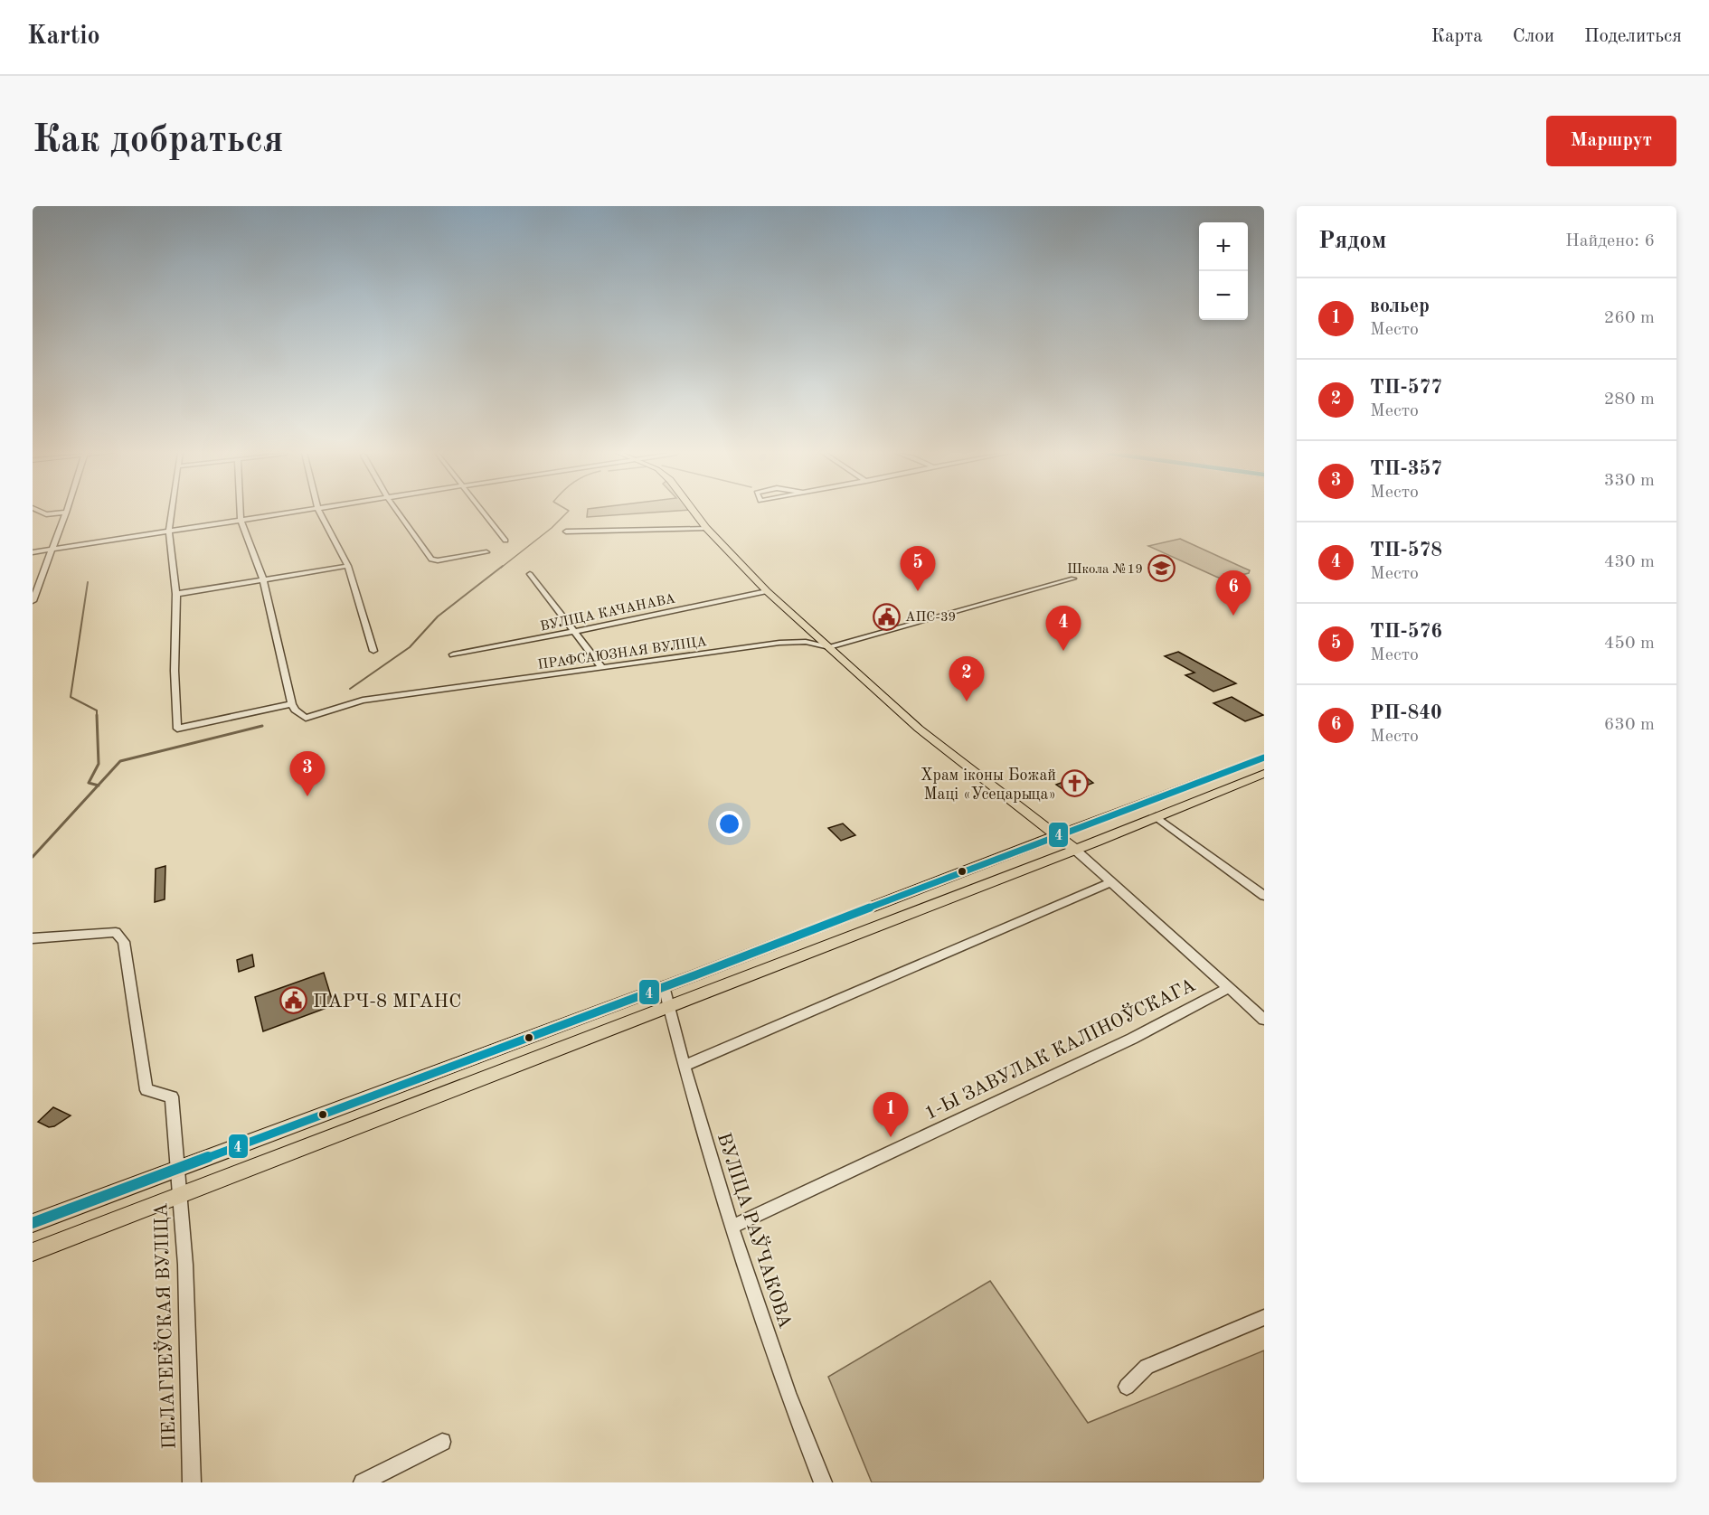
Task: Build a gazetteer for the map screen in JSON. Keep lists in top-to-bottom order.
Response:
{
  "streets": {
    "street": [
      "ВУЛІЦА КАЧАНАВА",
      "ПРАФСАЮЗНАЯ ВУЛІЦА",
      "1-Ы ЗАВУЛАК КАЛІНОЎСКАГА",
      "ВУЛІЦА РАЎЧАКОВА",
      "ПЕЛАГЕЕЎСКАЯ ВУЛІЦА"
    ]
  },
  "crossings": [
    ["1-Ы ЗАВУЛАК КАЛІНОЎСКАГА", "ВУЛІЦА РАЎЧАКОВА"]
  ],
  "places": {
    "school or university": ["Школа №19"],
    "public building": ["АПС-39", "ПАРЧ-8 МГАНС"],
    "church": ["Храм іконы Божай Маці «Усецарыца»"]
  },
  "lines": ["transit line 4"],
  "page": {
    "header": "Kartio",
    "nav": ["Карта", "Слои", "Поделиться"],
    "buttons": "Маршрут",
    "title": "Как добраться",
    "heading": ["Рядом", "Найдено: 6"],
    "map_buttons": ["+", "−"],
    "list": [
      {
        "mark": "1",
        "name": "вольер",
        "note": "Место",
        "value": "260 m"
      },
      {
        "mark": "2",
        "name": "ТП-577",
        "note": "Место",
        "value": "280 m"
      },
      {
        "mark": "3",
        "name": "ТП-357",
        "note": "Место",
        "value": "330 m"
      },
      {
        "mark": "4",
        "name": "ТП-578",
        "note": "Место",
        "value": "430 m"
      },
      {
        "mark": "5",
        "name": "ТП-576",
        "note": "Место",
        "value": "450 m"
      },
      {
        "mark": "6",
        "name": "РП-840",
        "note": "Место",
        "value": "630 m"
      }
    ],
    "pins": [
      "5",
      "6",
      "4",
      "2",
      "3",
      "1"
    ]
  }
}
